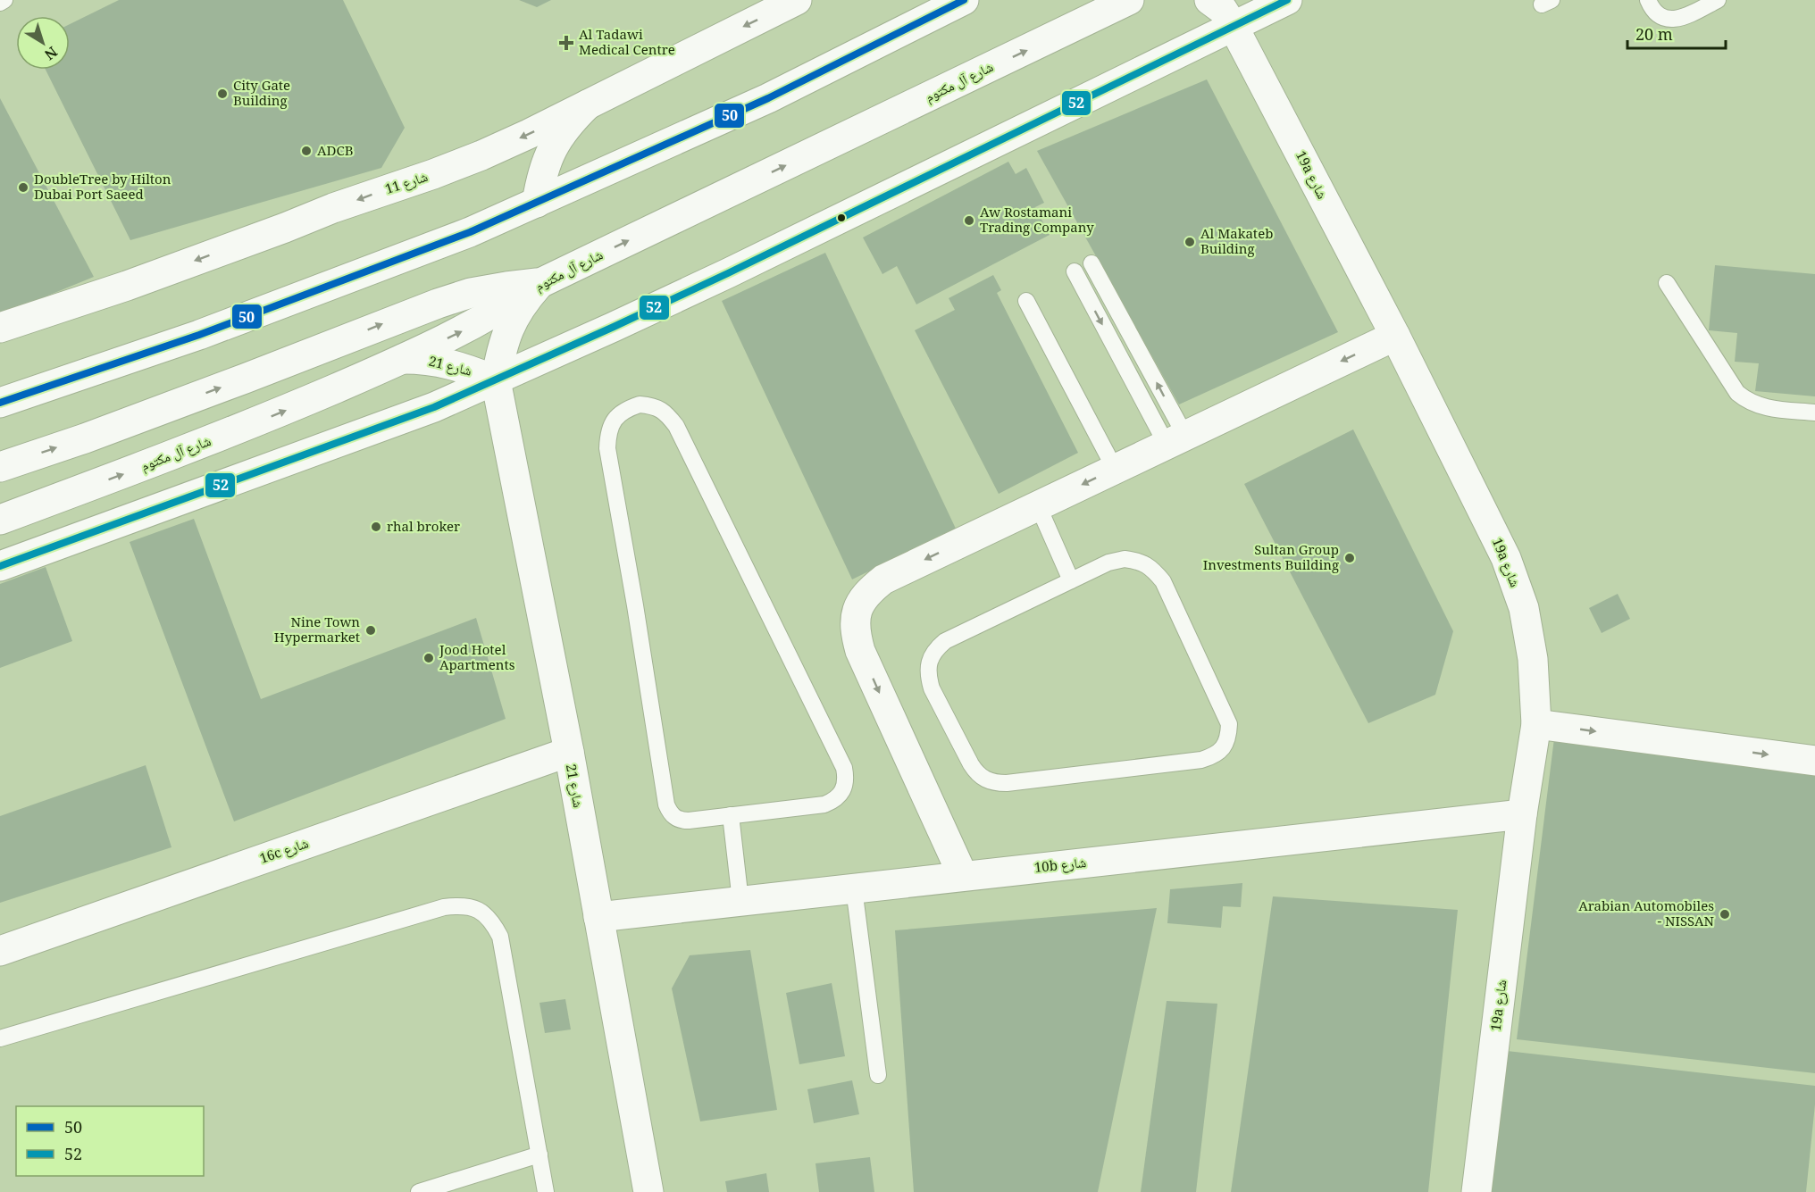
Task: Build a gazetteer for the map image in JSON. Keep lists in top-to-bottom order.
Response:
{
  "streets": {
    "street": [
      "شارع آل مكتوم",
      "19a شارع",
      "شارع 11",
      "شارع 21",
      "16c شارع",
      "10b شارع"
    ]
  },
  "crossings": [
    ["شارع آل مكتوم", "شارع 21"],
    ["19a شارع", "10b شارع"],
    ["شارع 21", "16c شارع"],
    ["شارع 21", "10b شارع"]
  ],
  "places": {
    "health": ["Al Tadawi Medical Centre"],
    "other": [
      "City Gate Building",
      "ADCB",
      "DoubleTree by Hilton Dubai Port Saeed",
      "Aw Rostamani Trading Company",
      "Al Makateb Building",
      "rhal broker",
      "Sultan Group Investments Building",
      "Nine Town Hypermarket",
      "Jood Hotel Apartments",
      "Arabian Automobiles - NISSAN"
    ]
  },
  "lines": ["transit line 50", "transit line 52"],
  "legend": ["50", "52"],
  "scale_bar": "20 m",
  "north": "bottom right"
}
